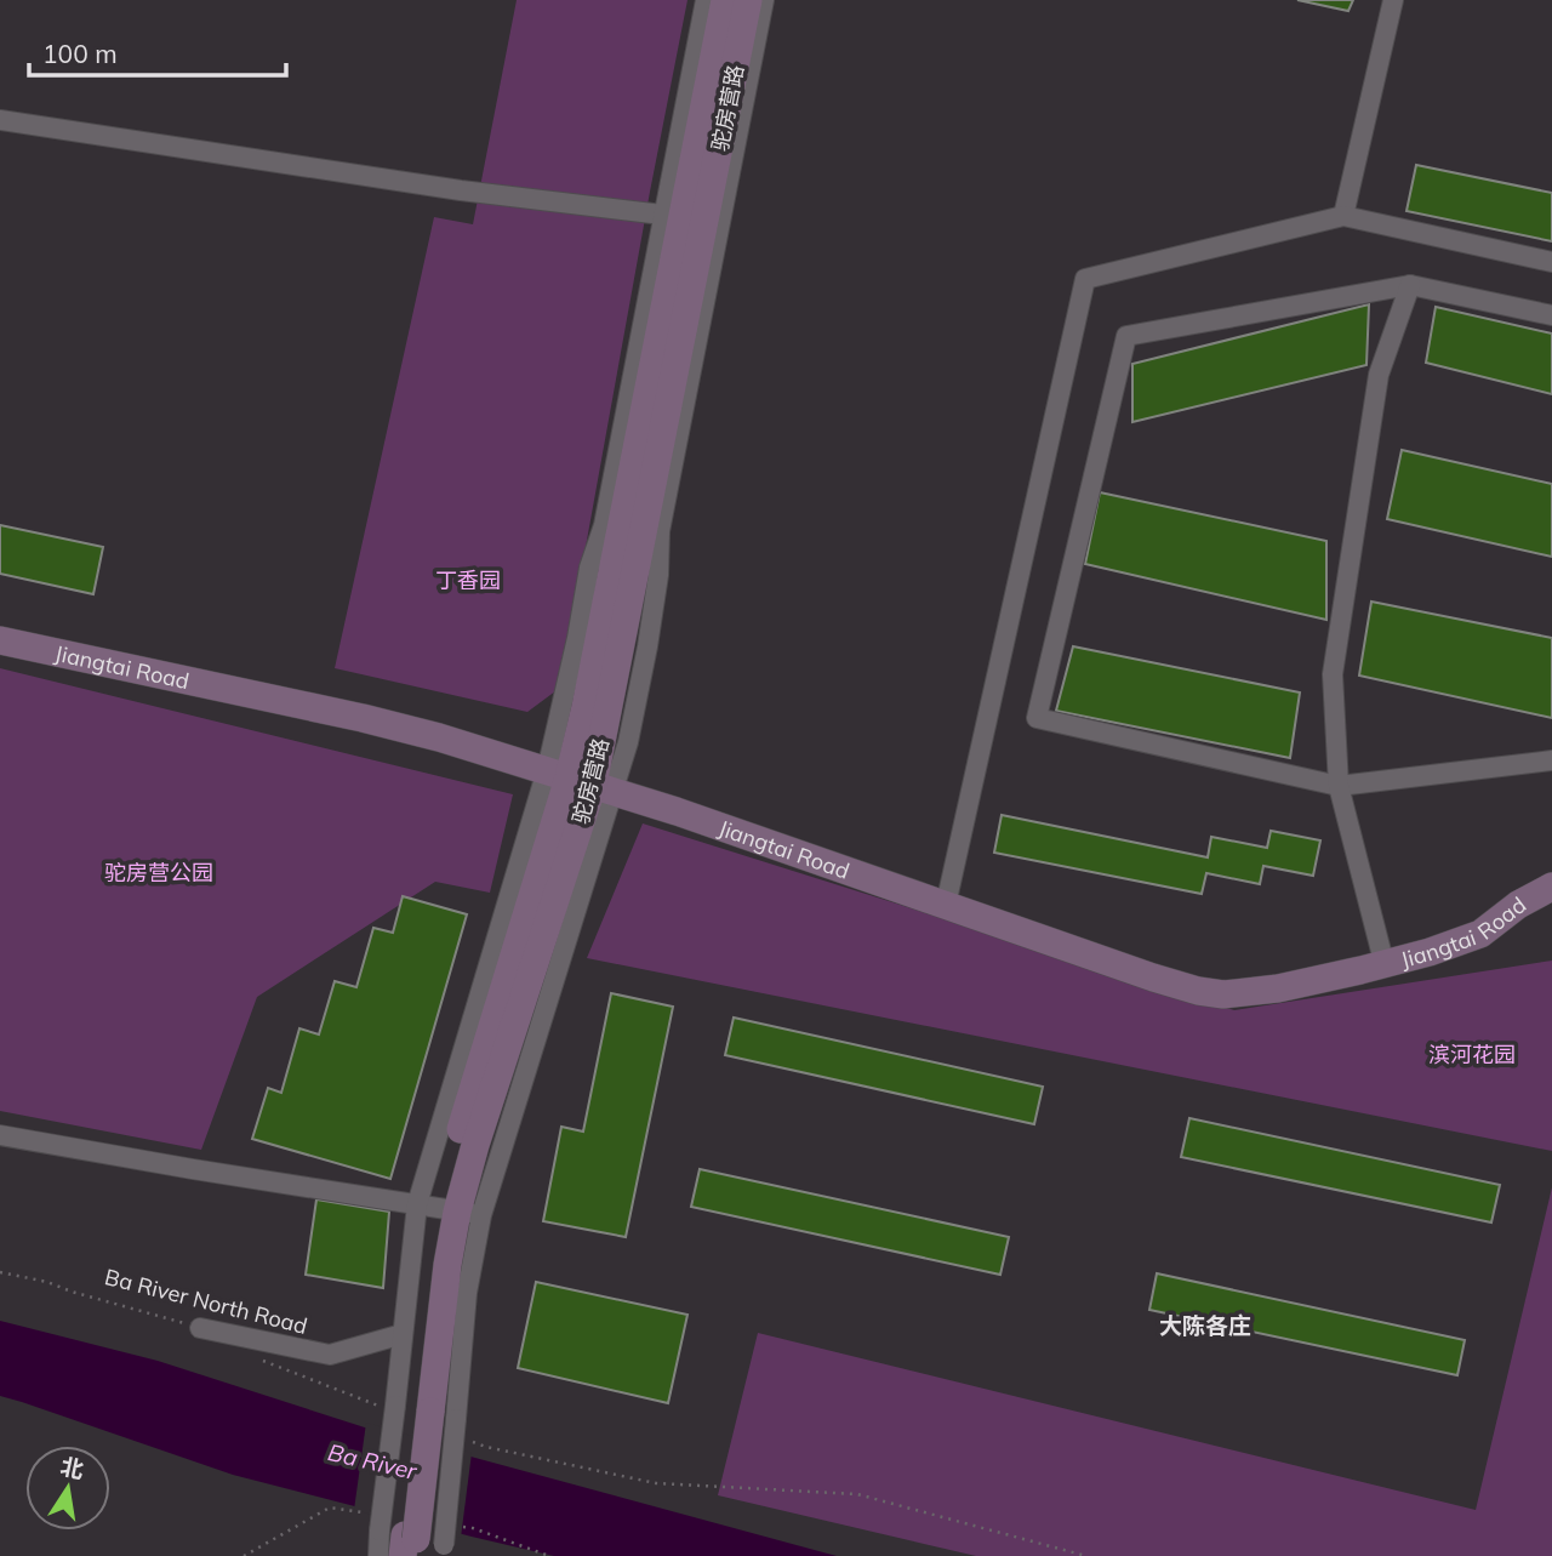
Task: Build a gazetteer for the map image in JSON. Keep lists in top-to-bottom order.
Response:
{
  "streets": {
    "street": ["驼房营路", "Jiangtai Road", "Ba River North Road"]
  },
  "crossings": [
    ["驼房营路", "Jiangtai Road"]
  ],
  "districts": ["大陈各庄"],
  "water": ["Ba River"],
  "parks": ["丁香园", "驼房营公园", "滨河花园"],
  "scale_bar": "100 m",
  "north": "top"
}
